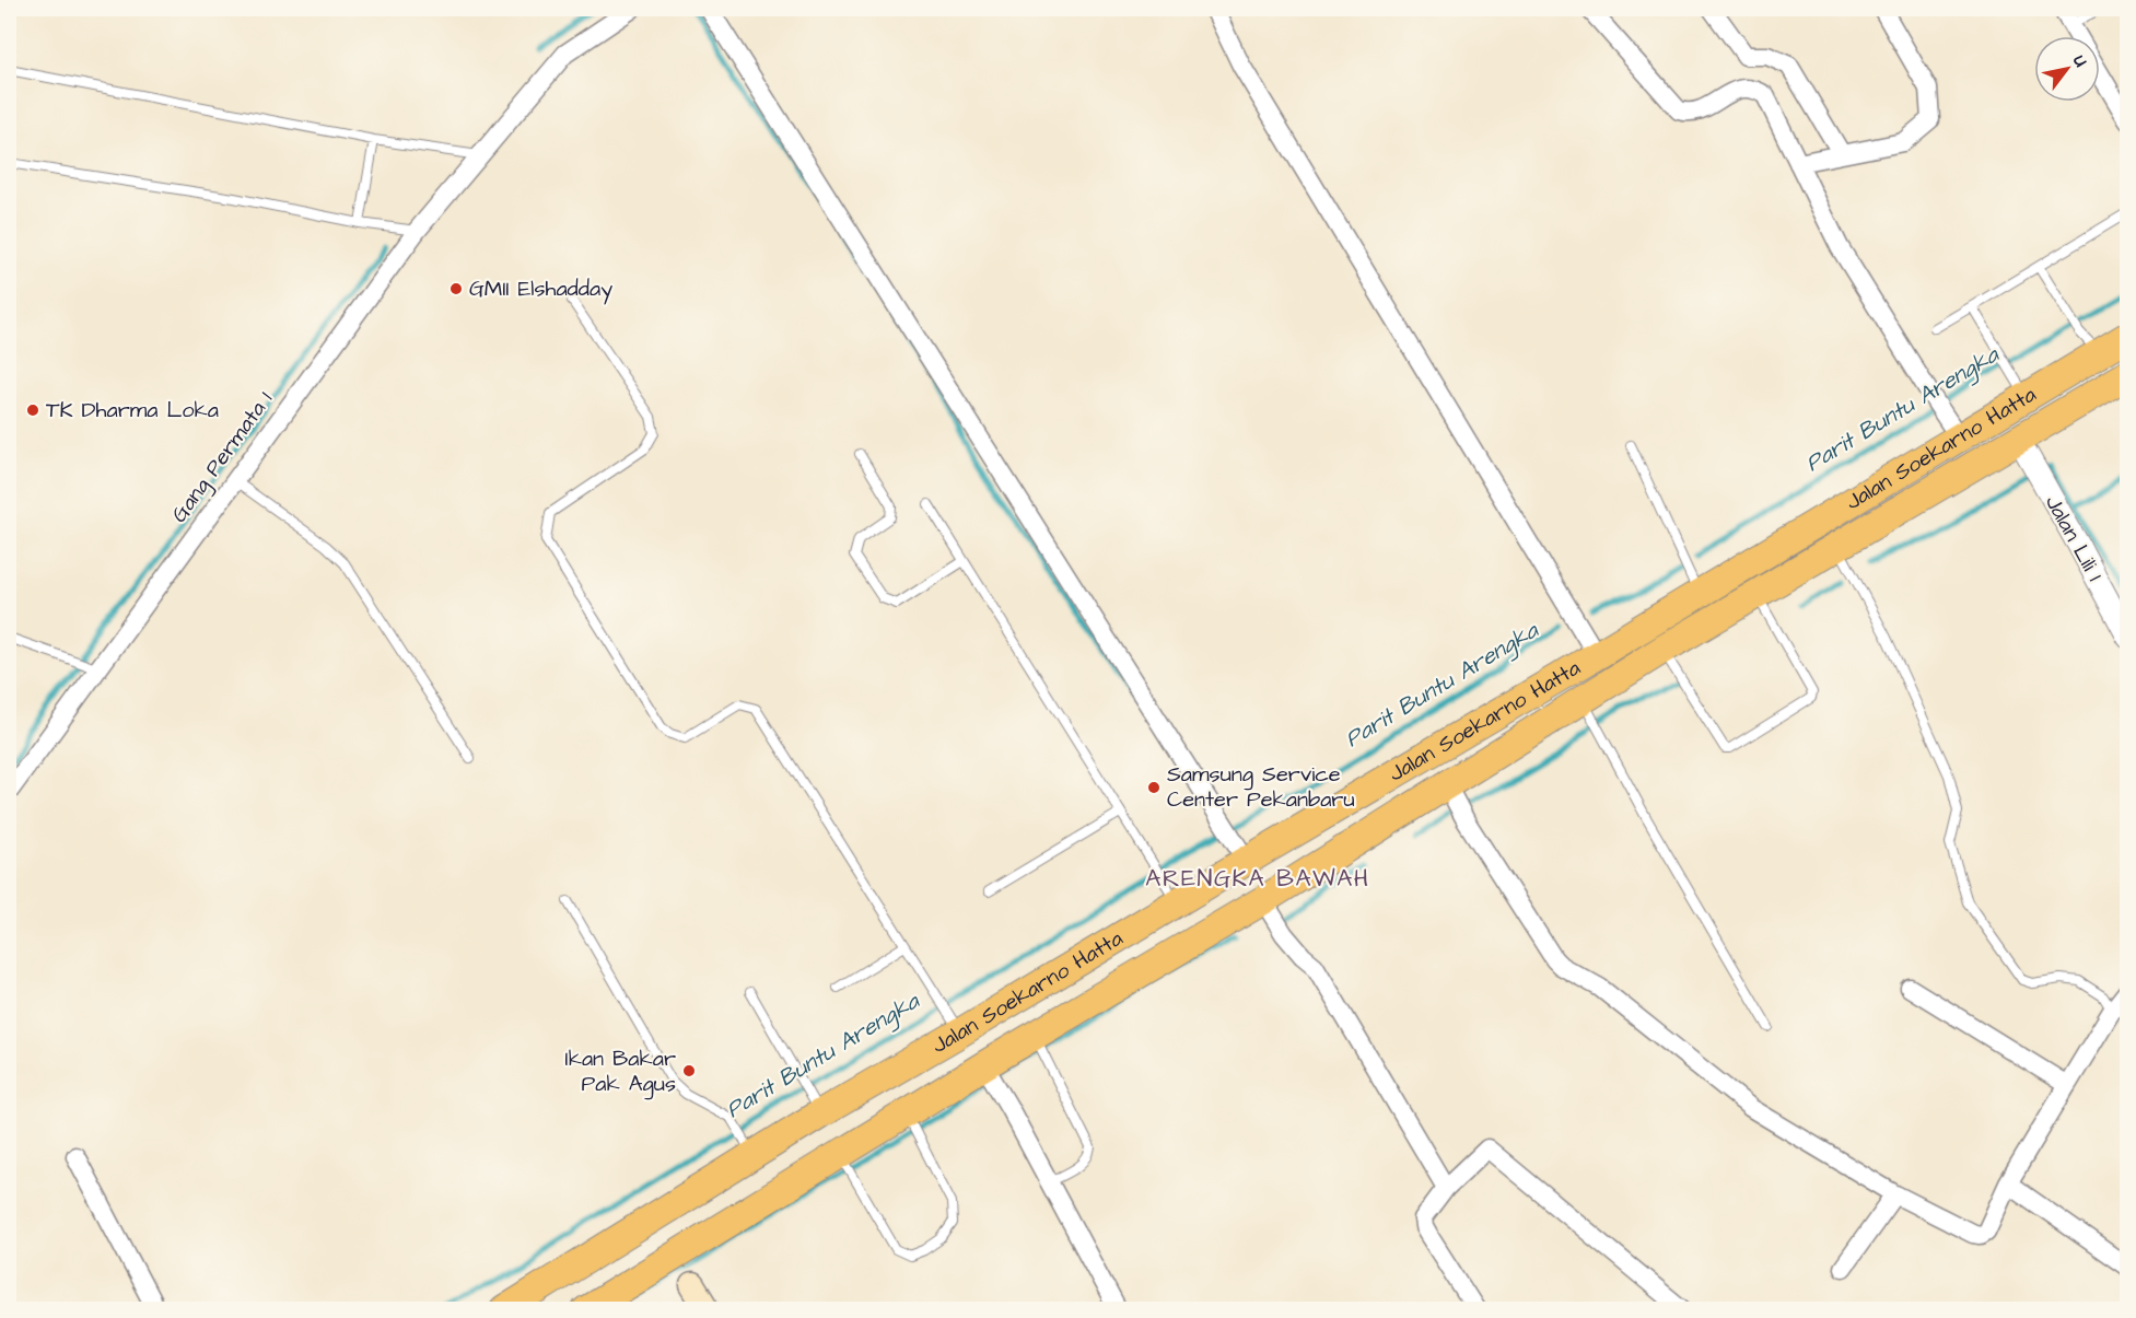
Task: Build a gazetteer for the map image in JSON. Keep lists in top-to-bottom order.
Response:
{
  "streets": {
    "main road": ["Jalan Soekarno Hatta"],
    "street": ["Gang Permata 1", "Jalan Lili 1"]
  },
  "crossings": [
    ["Jalan Soekarno Hatta", "Jalan Lili 1"]
  ],
  "districts": ["ARENGKA BAWAH"],
  "water": ["Parit Buntu Arengka"],
  "places": [
    "GMII Elshadday",
    "TK Dharma Loka",
    "Samsung Service Center Pekanbaru",
    "Ikan Bakar Pak Agus"
  ],
  "north": "top right"
}
